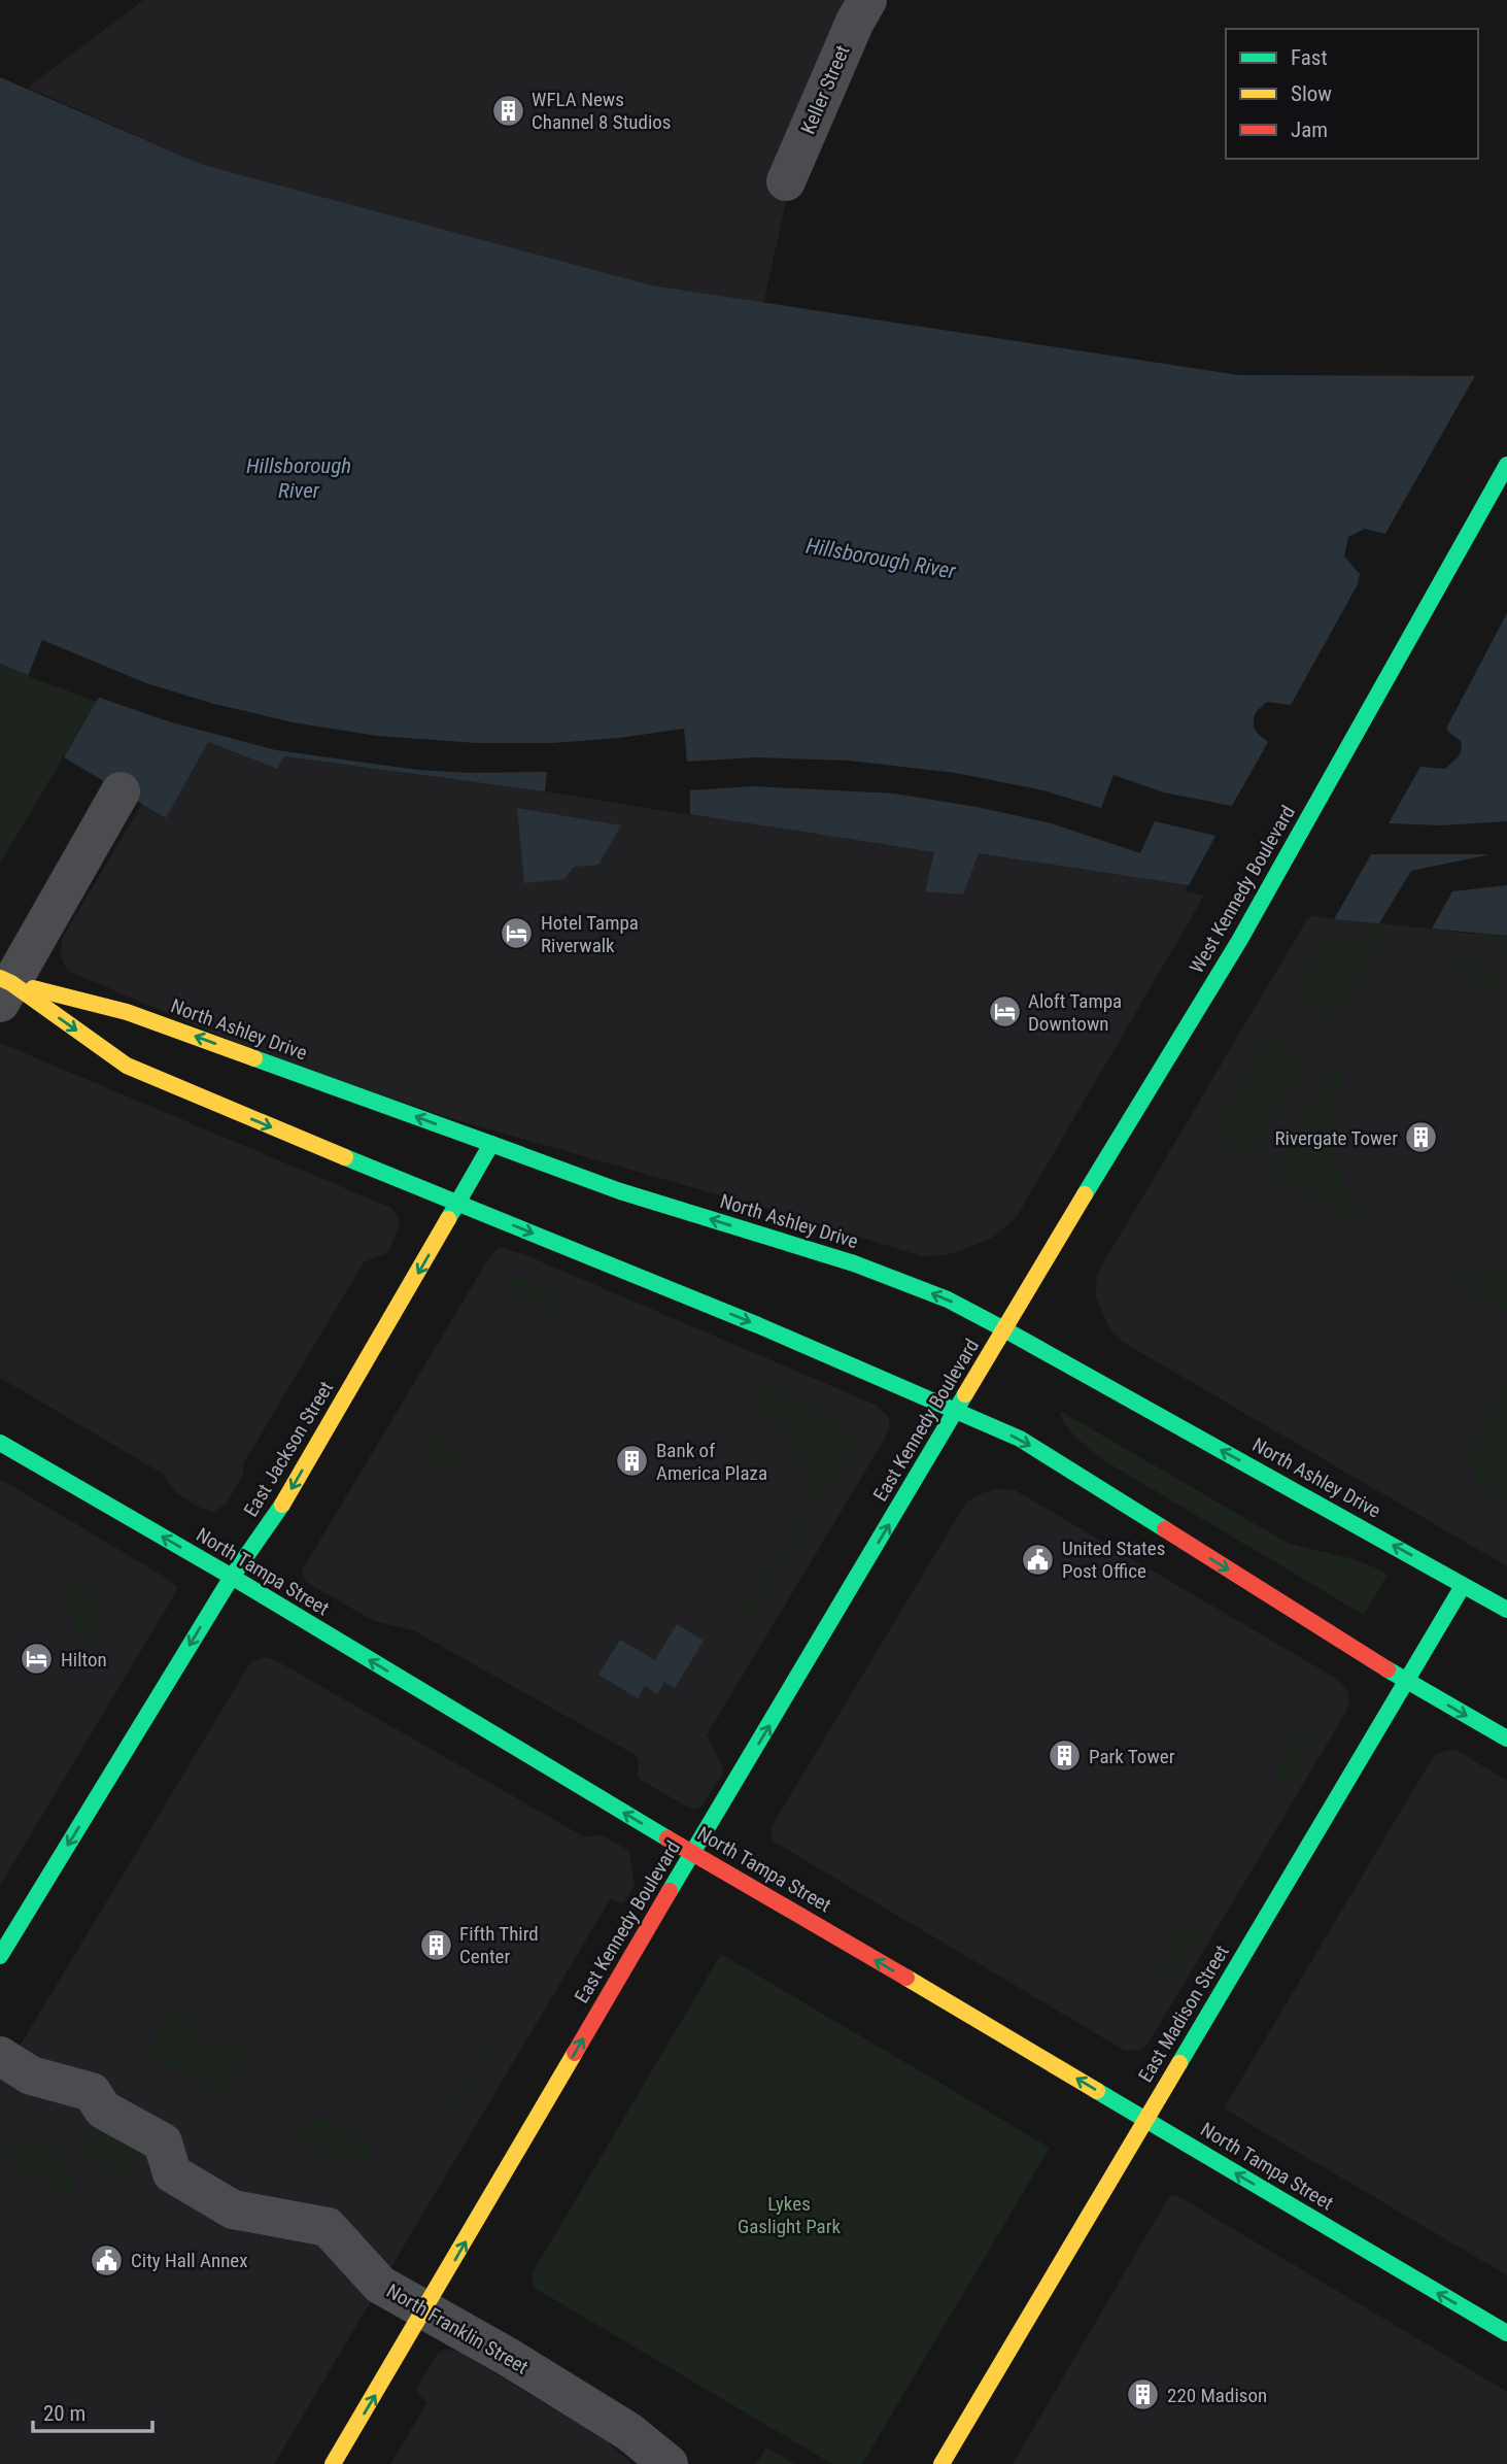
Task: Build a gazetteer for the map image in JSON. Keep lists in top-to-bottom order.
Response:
{
  "streets": {
    "main road": [
      "West Kennedy Boulevard",
      "North Ashley Drive",
      "East Kennedy Boulevard",
      "East Jackson Street",
      "North Tampa Street",
      "East Madison Street"
    ],
    "street": ["Keller Street", "North Franklin Street"]
  },
  "crossings": [
    ["West Kennedy Boulevard", "North Ashley Drive"],
    ["West Kennedy Boulevard", "East Kennedy Boulevard"],
    ["North Ashley Drive", "East Kennedy Boulevard"],
    ["North Ashley Drive", "East Jackson Street"],
    ["North Ashley Drive", "East Madison Street"],
    ["East Kennedy Boulevard", "North Tampa Street"],
    ["East Kennedy Boulevard", "North Franklin Street"],
    ["East Jackson Street", "North Tampa Street"],
    ["North Tampa Street", "East Madison Street"]
  ],
  "one_way": ["East Kennedy Boulevard", "East Jackson Street", "North Tampa Street"],
  "water": ["Hillsborough River"],
  "parks": ["Lykes Gaslight Park"],
  "places": {
    "building": [
      "WFLA News Channel 8 Studios",
      "Rivergate Tower",
      "Bank of America Plaza",
      "Park Tower",
      "Fifth Third Center",
      "220 Madison"
    ],
    "hotel": ["Hotel Tampa Riverwalk", "Aloft Tampa Downtown", "Hilton"],
    "public building": ["United States Post Office", "City Hall Annex"]
  },
  "legend": ["Fast", "Slow", "Jam"],
  "scale_bar": "20 m"
}
